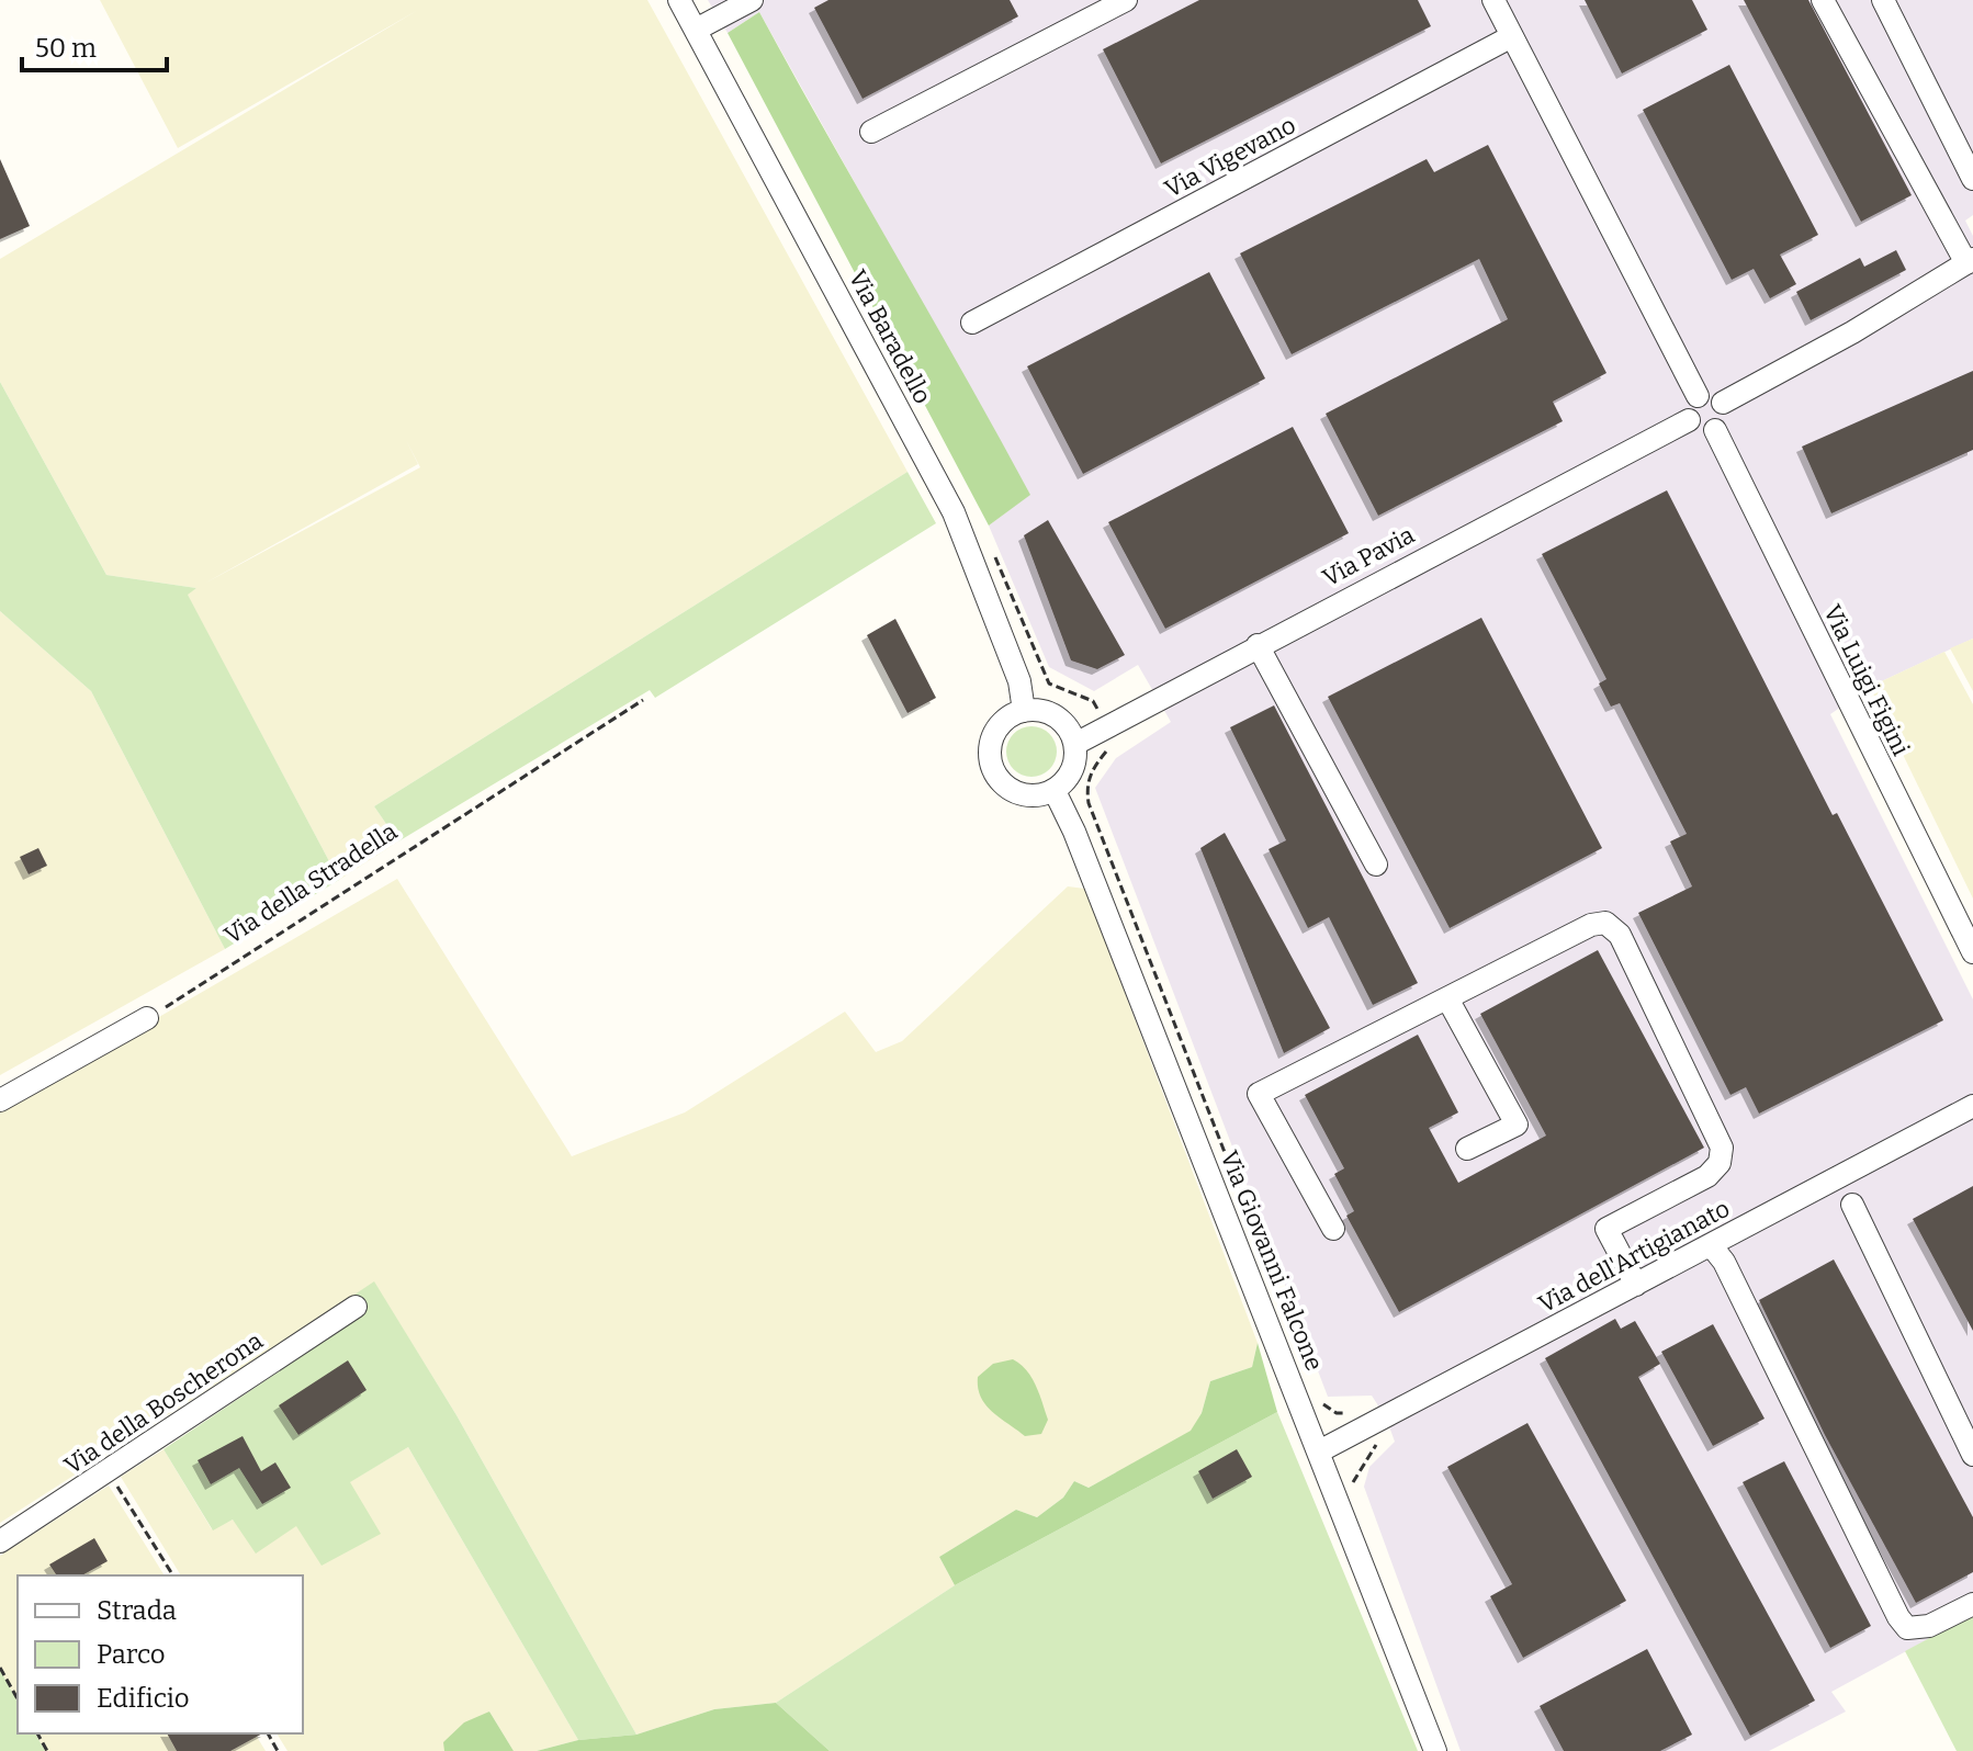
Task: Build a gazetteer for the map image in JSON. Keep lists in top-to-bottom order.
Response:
{
  "streets": {
    "street": [
      "Via Vigevano",
      "Via Baradello",
      "Via Pavia",
      "Via Luigi Figini",
      "Via dell'Artigianato",
      "Via Giovanni Falcone",
      "Via della Boscherona"
    ],
    "path": ["Via della Stradella"]
  },
  "crossings": [
    ["Via Baradello", "Via Pavia"],
    ["Via Baradello", "Via Giovanni Falcone"],
    ["Via Pavia", "Via Luigi Figini"],
    ["Via Pavia", "Via Giovanni Falcone"],
    ["Via dell'Artigianato", "Via Giovanni Falcone"]
  ],
  "legend": ["Strada", "Parco", "Edificio"],
  "scale_bar": "50 m"
}
